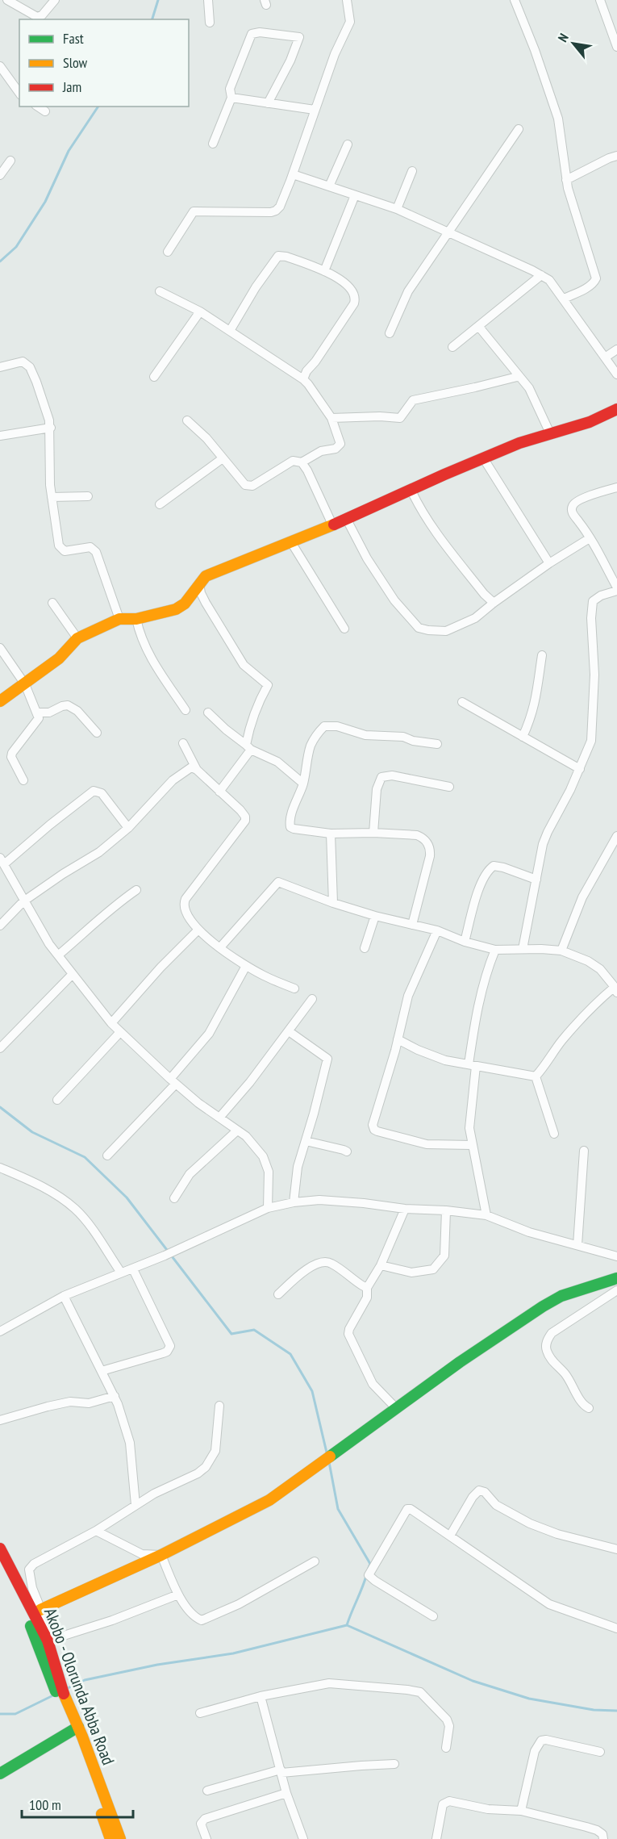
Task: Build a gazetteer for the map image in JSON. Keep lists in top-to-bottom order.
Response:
{
  "streets": {
    "street": ["Akobo - Olorunda Abba Road"]
  },
  "legend": ["Fast", "Slow", "Jam"],
  "scale_bar": "100 m",
  "north": "top left"
}
